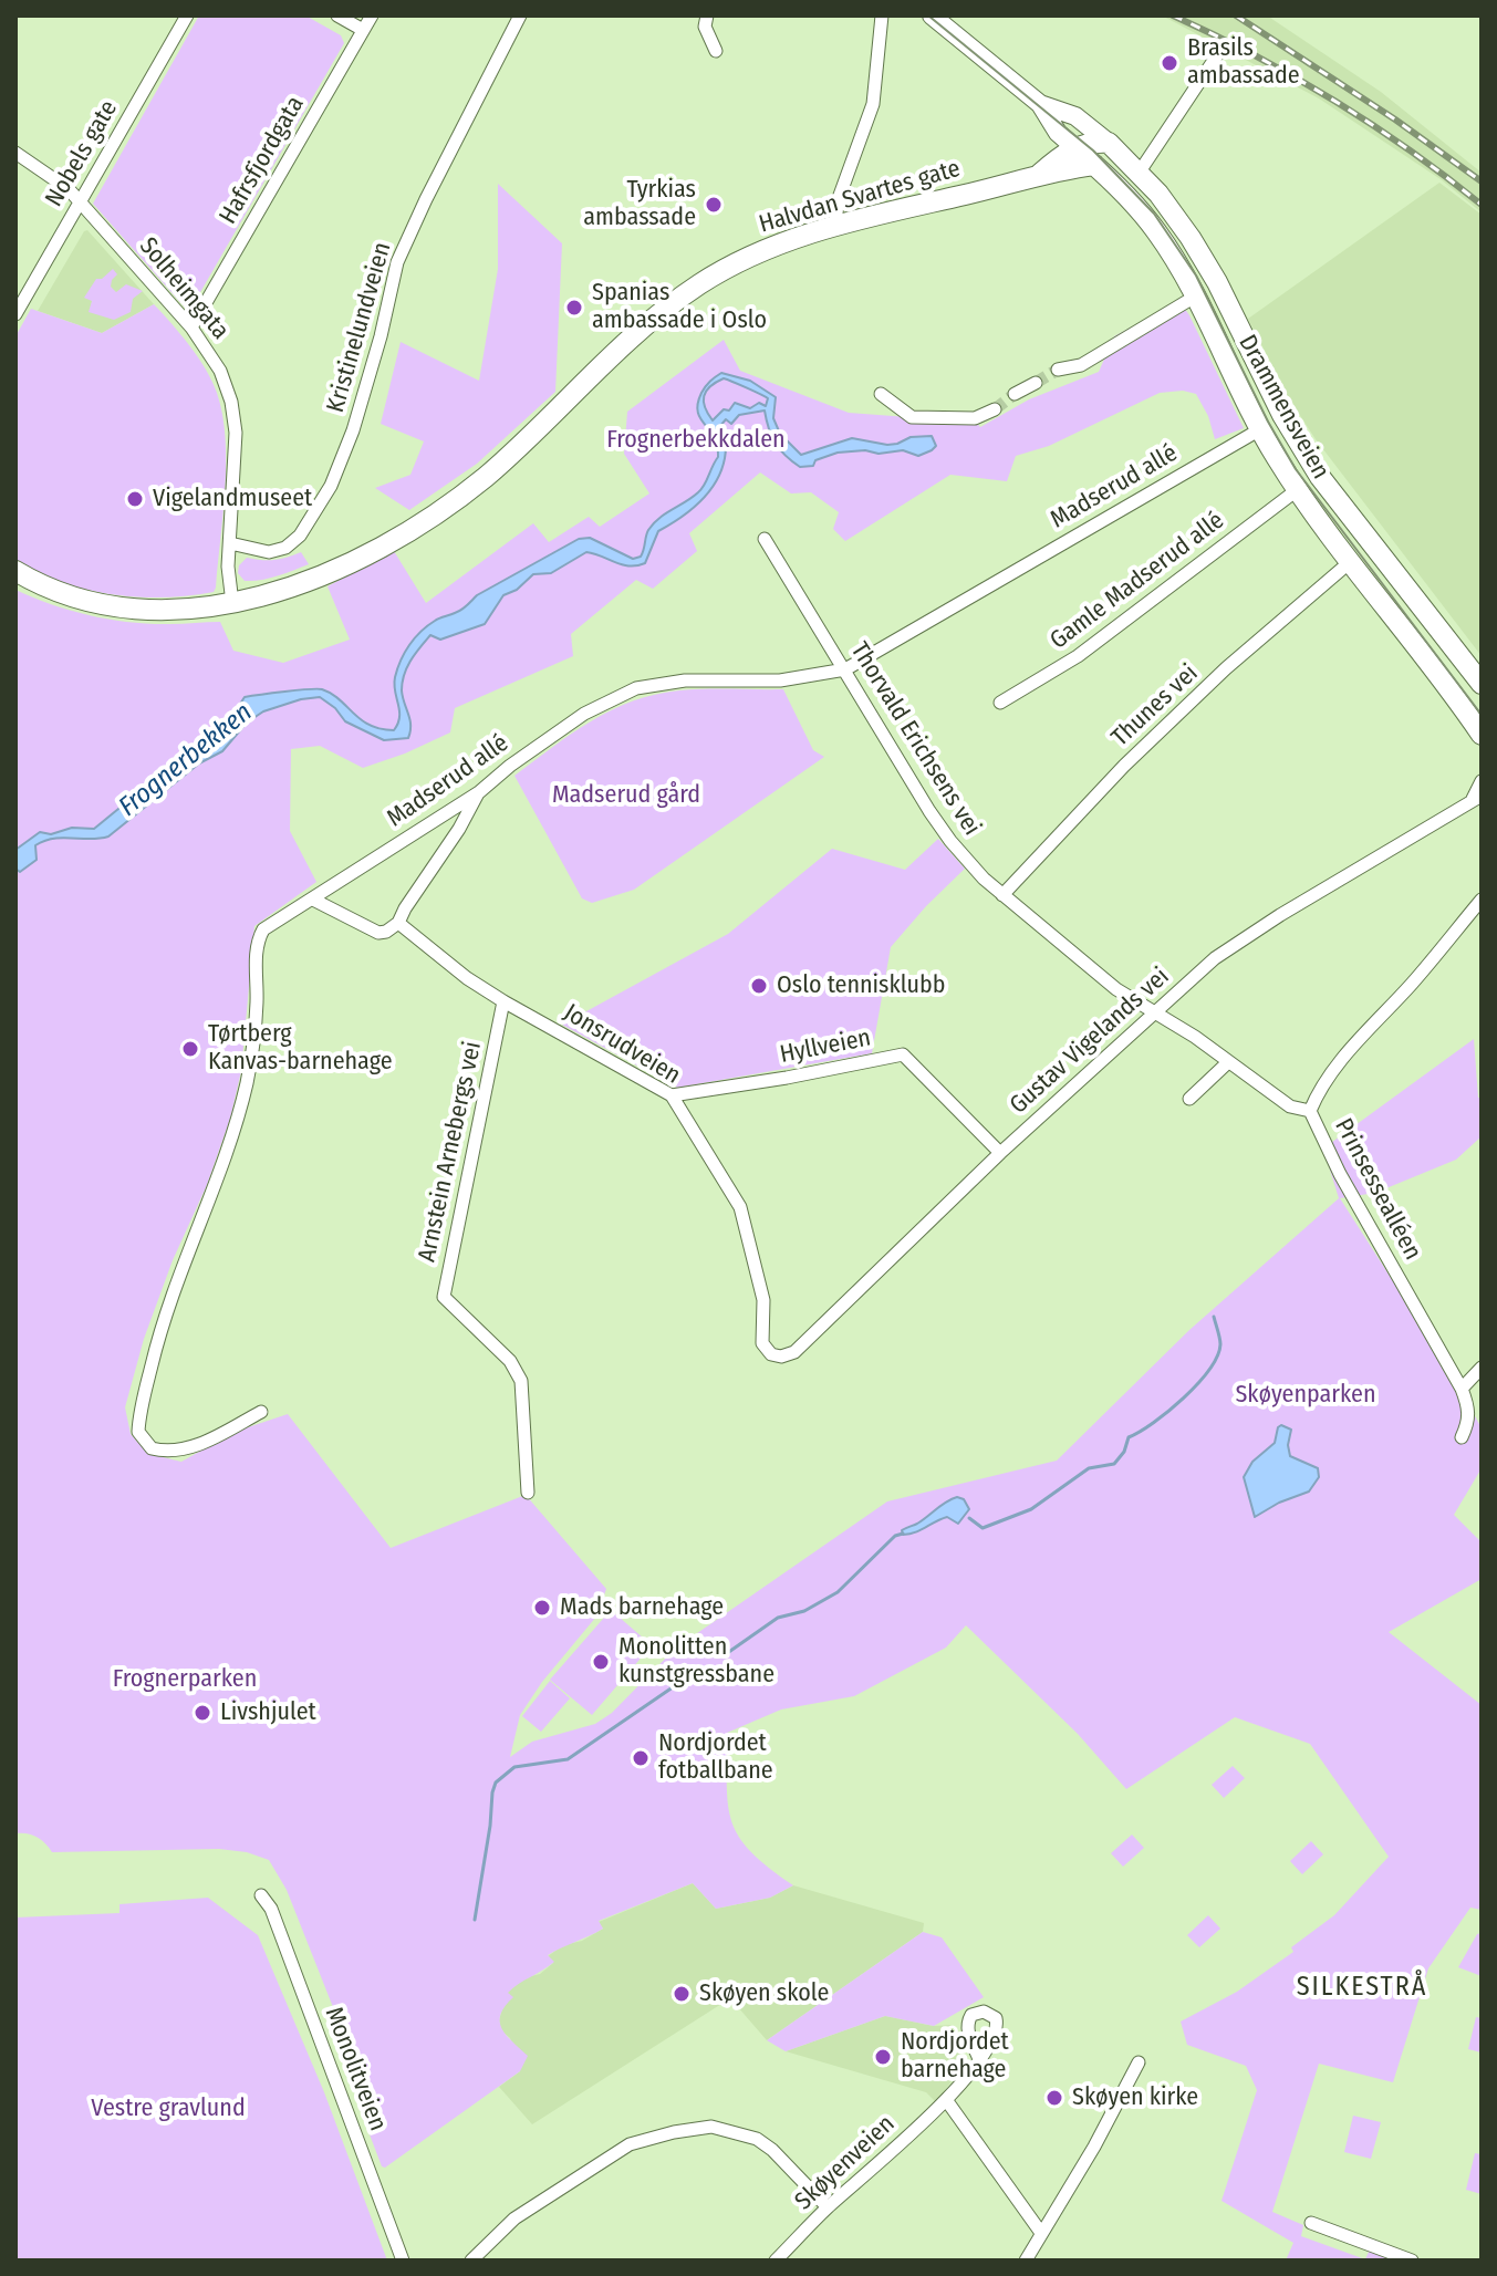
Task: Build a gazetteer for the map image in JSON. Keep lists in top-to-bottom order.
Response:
{
  "streets": {
    "main road": ["Halvdan Svartes gate", "Drammensveien"],
    "street": [
      "Nobels gate",
      "Hafrsfjordgata",
      "Solheimgata",
      "Kristinelundveien",
      "Madserud allé",
      "Gamle Madserud allé",
      "Thunes vei",
      "Thorvald Erichsens vei",
      "Gustav Vigelands vei",
      "Jonsrudveien",
      "Hyllveien",
      "Arnstein Arnebergs vei",
      "Prinsessealléen",
      "Monolitveien",
      "Skøyenveien"
    ]
  },
  "crossings": [
    ["Nobels gate", "Solheimgata"],
    ["Hafrsfjordgata", "Solheimgata"],
    ["Halvdan Svartes gate", "Solheimgata"],
    ["Halvdan Svartes gate", "Drammensveien"],
    ["Solheimgata", "Kristinelundveien"],
    ["Drammensveien", "Madserud allé"],
    ["Drammensveien", "Gamle Madserud allé"],
    ["Drammensveien", "Thunes vei"],
    ["Madserud allé", "Thorvald Erichsens vei"],
    ["Thunes vei", "Thorvald Erichsens vei"],
    ["Thorvald Erichsens vei", "Gustav Vigelands vei"],
    ["Thorvald Erichsens vei", "Prinsessealléen"],
    ["Gustav Vigelands vei", "Jonsrudveien"],
    ["Gustav Vigelands vei", "Hyllveien"],
    ["Jonsrudveien", "Hyllveien"],
    ["Jonsrudveien", "Arnstein Arnebergs vei"]
  ],
  "districts": ["SILKESTRÅ"],
  "water": ["Frognerbekken"],
  "parks": [
    "Frognerbekkdalen",
    "Madserud gård",
    "Skøyenparken",
    "Frognerparken",
    "Vestre gravlund"
  ],
  "places": [
    "Brasils ambassade",
    "Tyrkias ambassade",
    "Spanias ambassade i Oslo",
    "Vigelandmuseet",
    "Oslo tennisklubb",
    "Tørtberg Kanvas-barnehage",
    "Mads barnehage",
    "Monolitten kunstgressbane",
    "Livshjulet",
    "Nordjordet fotballbane",
    "Skøyen skole",
    "Nordjordet barnehage",
    "Skøyen kirke"
  ]
}
